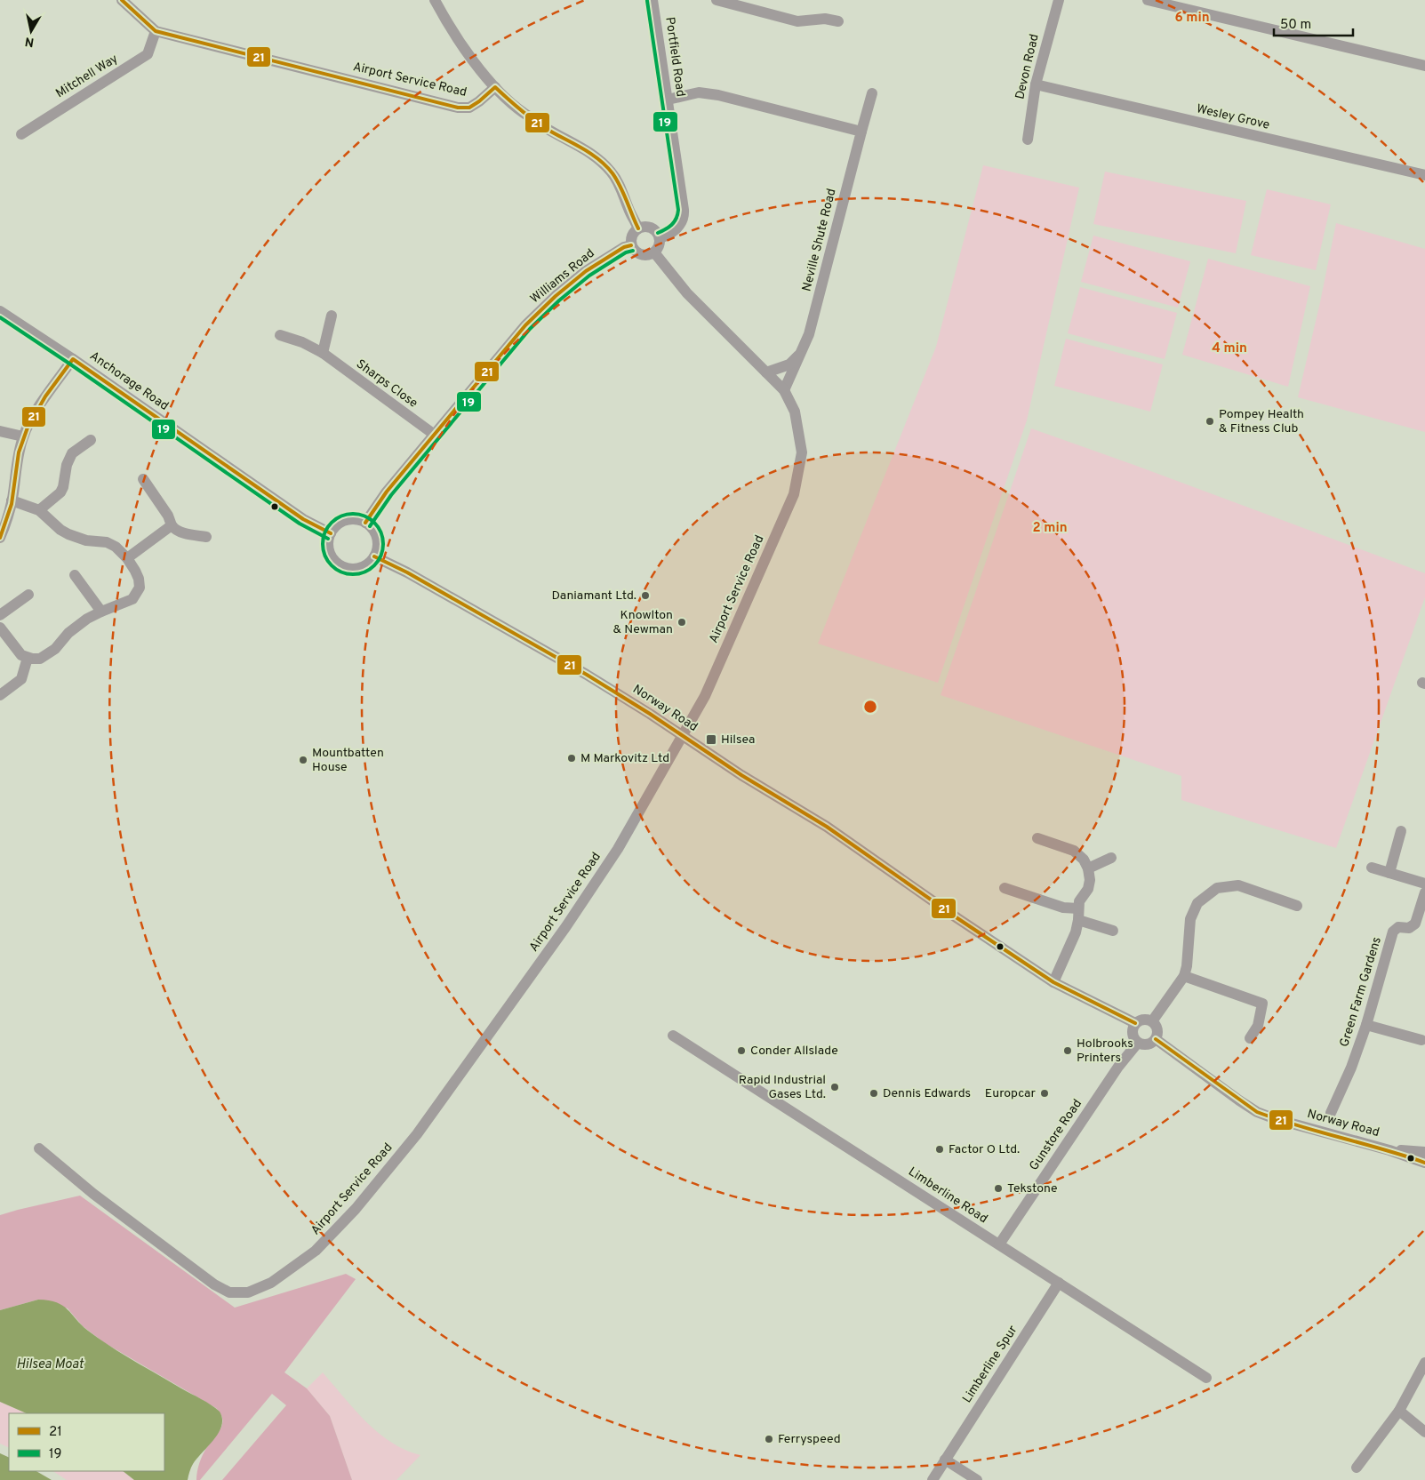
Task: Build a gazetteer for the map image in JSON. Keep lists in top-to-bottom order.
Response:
{
  "streets": {
    "street": [
      "Portfield Road",
      "Devon Road",
      "Mitchell Way",
      "Airport Service Road",
      "Wesley Grove",
      "Neville Shute Road",
      "Williams Road",
      "Anchorage Road",
      "Sharps Close",
      "Norway Road",
      "Green Farm Gardens",
      "Gunstore Road",
      "Limberline Road",
      "Limberline Spur"
    ]
  },
  "crossings": [
    ["Portfield Road", "Airport Service Road"],
    ["Portfield Road", "Williams Road"],
    ["Devon Road", "Wesley Grove"],
    ["Mitchell Way", "Airport Service Road"],
    ["Airport Service Road", "Neville Shute Road"],
    ["Airport Service Road", "Williams Road"],
    ["Williams Road", "Anchorage Road"],
    ["Williams Road", "Sharps Close"],
    ["Williams Road", "Norway Road"],
    ["Anchorage Road", "Norway Road"],
    ["Norway Road", "Gunstore Road"],
    ["Gunstore Road", "Limberline Road"],
    ["Limberline Road", "Limberline Spur"]
  ],
  "water": ["Hilsea Moat"],
  "places": {
    "other": [
      "Pompey Health & Fitness Club",
      "Daniamant Ltd.",
      "Knowlton & Newman",
      "M Markovitz Ltd",
      "Mountbatten House",
      "Conder Allslade",
      "Holbrooks Printers",
      "Rapid Industrial Gases Ltd.",
      "Dennis Edwards",
      "Europcar",
      "Factor O Ltd.",
      "Tekstone",
      "Ferryspeed"
    ],
    "transit": ["Hilsea"]
  },
  "lines": ["transit line 21", "transit line 19"],
  "legend": ["21", "19"],
  "scale_bar": "50 m",
  "north": "bottom",
  "rings": ["6 min", "4 min", "2 min"]
}
